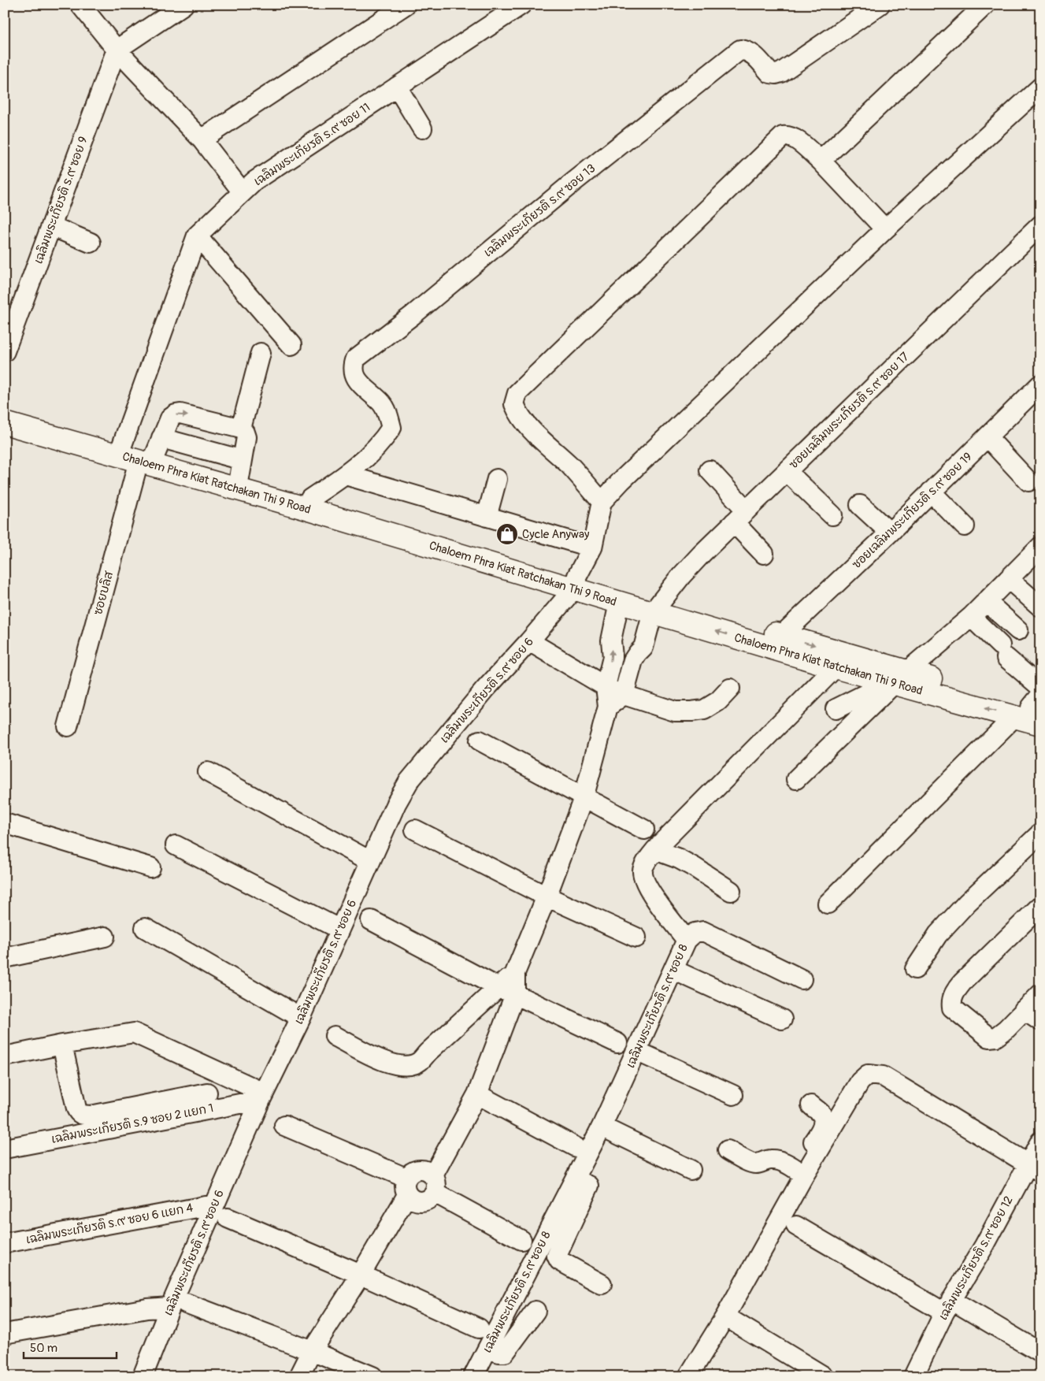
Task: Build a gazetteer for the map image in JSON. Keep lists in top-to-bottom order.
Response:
{
  "streets": {
    "main road": ["Chaloem Phra Kiat Ratchakan Thi 9 Road"],
    "street": [
      "เฉลิมพระเกียรติ ร.๙ ซอย 11",
      "เฉลิมพระเกียรติ ร.๙ ซอย 9",
      "เฉลิมพระเกียรติ ร.๙ ซอย 13",
      "ซอยเฉลิมพระเกียรติ ร.๙ ซอย 17",
      "ซอยเฉลิมพระเกียรติ ร.๙ ซอย 19",
      "ซอยบลิส",
      "เฉลิมพระเกียรติ ร.๙ ซอย 6",
      "เฉลิมพระเกียรติ ร.๙ ซอย 8",
      "เฉลิมพระเกียรติ ร.9 ซอย 2 แยก 1",
      "เฉลิมพระเกียรติ ร.๙ ซอย 6 แยก 4",
      "เฉลิมพระเกียรติ ร.๙ ซอย 12"
    ]
  },
  "crossings": [
    ["เฉลิมพระเกียรติ ร.๙ ซอย 11", "Chaloem Phra Kiat Ratchakan Thi 9 Road"],
    ["เฉลิมพระเกียรติ ร.๙ ซอย 13", "Chaloem Phra Kiat Ratchakan Thi 9 Road"],
    ["ซอยเฉลิมพระเกียรติ ร.๙ ซอย 17", "Chaloem Phra Kiat Ratchakan Thi 9 Road"],
    ["Chaloem Phra Kiat Ratchakan Thi 9 Road", "ซอยเฉลิมพระเกียรติ ร.๙ ซอย 19"],
    ["Chaloem Phra Kiat Ratchakan Thi 9 Road", "ซอยบลิส"],
    ["Chaloem Phra Kiat Ratchakan Thi 9 Road", "เฉลิมพระเกียรติ ร.๙ ซอย 6"],
    ["Chaloem Phra Kiat Ratchakan Thi 9 Road", "เฉลิมพระเกียรติ ร.๙ ซอย 8"],
    ["เฉลิมพระเกียรติ ร.๙ ซอย 6", "เฉลิมพระเกียรติ ร.9 ซอย 2 แยก 1"],
    ["เฉลิมพระเกียรติ ร.๙ ซอย 6", "เฉลิมพระเกียรติ ร.๙ ซอย 6 แยก 4"]
  ],
  "places": {
    "shop": ["Cycle Anyway"]
  },
  "scale_bar": "50 m"
}
